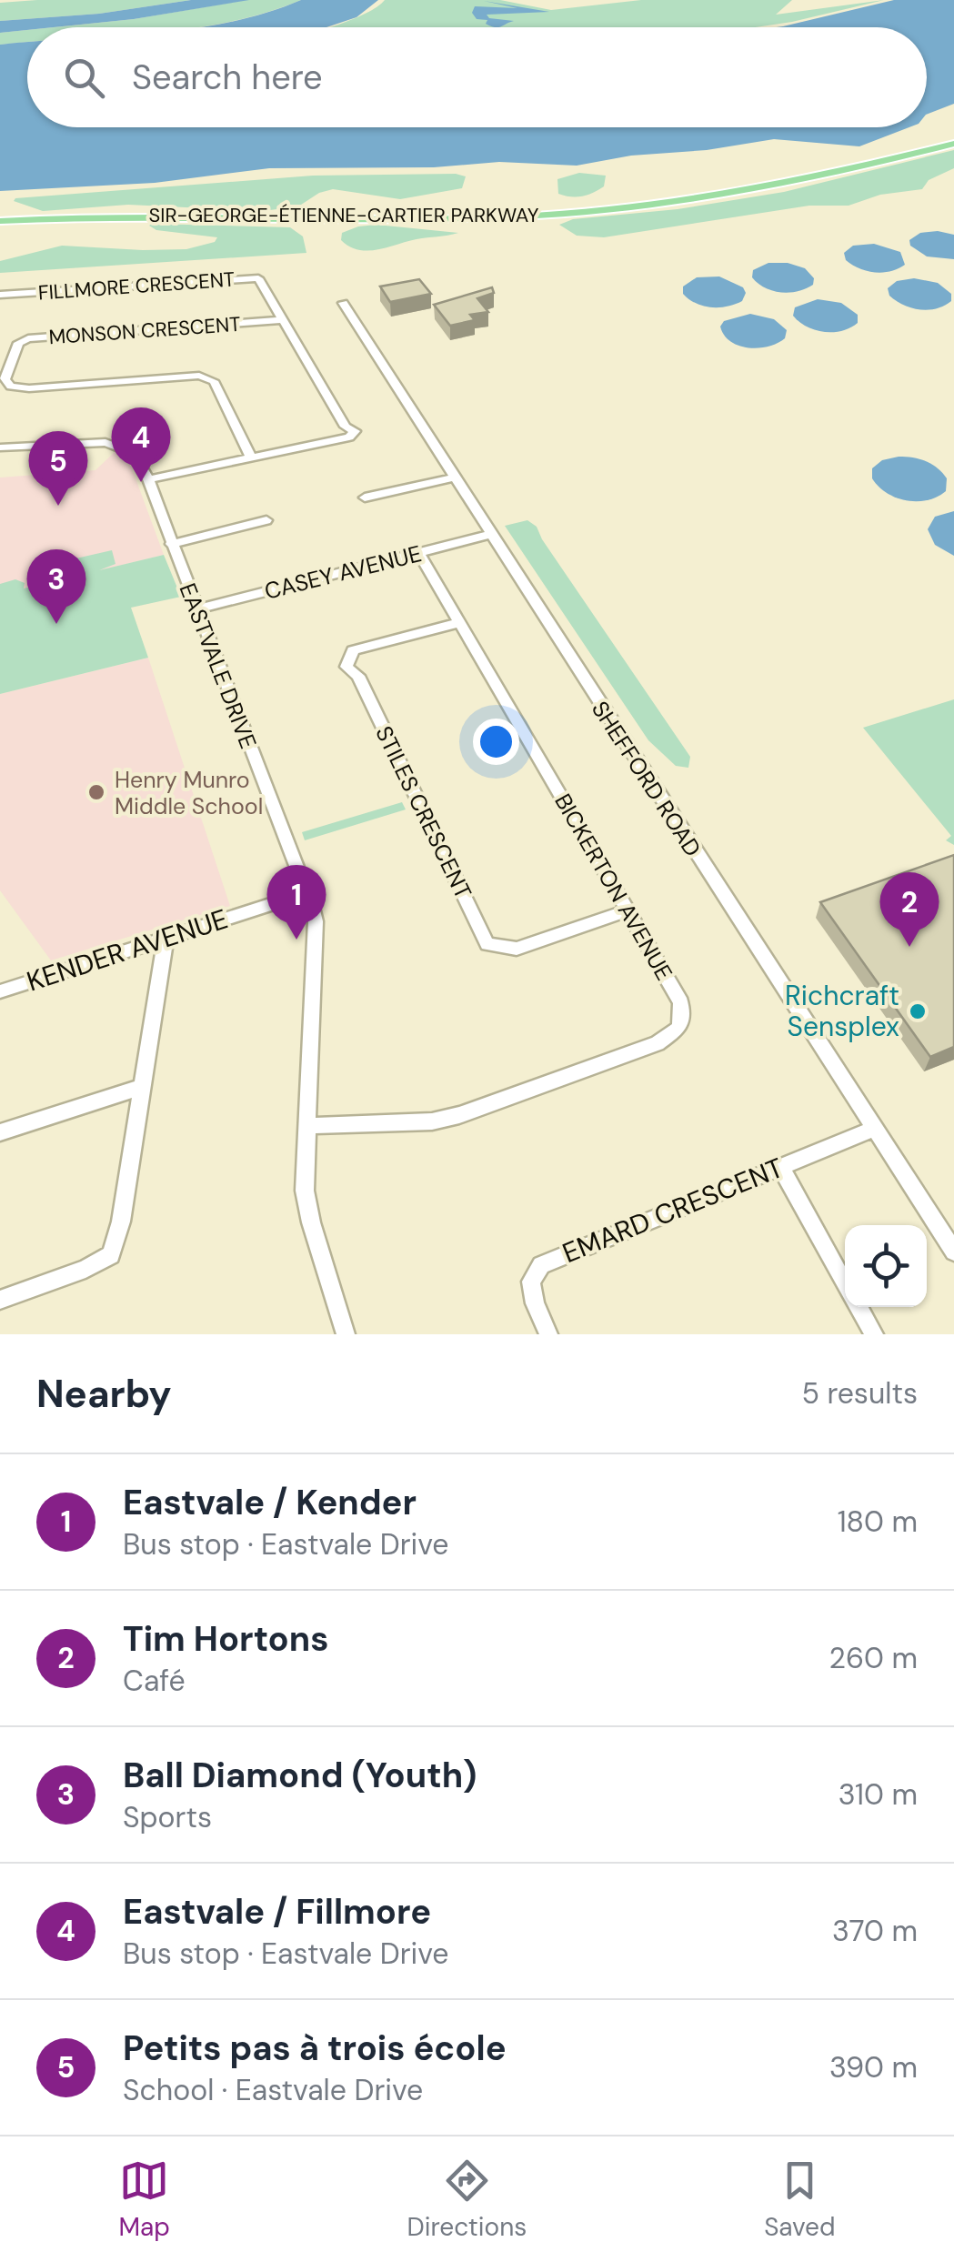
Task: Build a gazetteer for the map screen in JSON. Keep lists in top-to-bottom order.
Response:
{
  "streets": {
    "main road": ["SIR-GEORGE-ÉTIENNE-CARTIER PARKWAY"],
    "street": [
      "FILLMORE CRESCENT",
      "MONSON CRESCENT",
      "CASEY AVENUE",
      "EASTVALE DRIVE",
      "SHEFFORD ROAD",
      "STILES CRESCENT",
      "BICKERTON AVENUE",
      "KENDER AVENUE",
      "EMARD CRESCENT"
    ]
  },
  "crossings": [
    ["FILLMORE CRESCENT", "MONSON CRESCENT"],
    ["FILLMORE CRESCENT", "EASTVALE DRIVE"],
    ["CASEY AVENUE", "EASTVALE DRIVE"],
    ["CASEY AVENUE", "SHEFFORD ROAD"],
    ["CASEY AVENUE", "BICKERTON AVENUE"],
    ["EASTVALE DRIVE", "BICKERTON AVENUE"],
    ["EASTVALE DRIVE", "KENDER AVENUE"],
    ["SHEFFORD ROAD", "EMARD CRESCENT"],
    ["STILES CRESCENT", "BICKERTON AVENUE"]
  ],
  "places": ["Henry Munro Middle School", "Richcraft Sensplex"],
  "page": {
    "search": "Search here",
    "pins": [
      "4",
      "5",
      "3",
      "1",
      "2"
    ],
    "heading": ["Nearby", "5 results"],
    "list": [
      {
        "mark": "1",
        "name": "Eastvale / Kender",
        "note": "Bus stop · Eastvale Drive",
        "value": "180 m"
      },
      {
        "mark": "2",
        "name": "Tim Hortons",
        "note": "Café",
        "value": "260 m"
      },
      {
        "mark": "3",
        "name": "Ball Diamond (Youth)",
        "note": "Sports",
        "value": "310 m"
      },
      {
        "mark": "4",
        "name": "Eastvale / Fillmore",
        "note": "Bus stop · Eastvale Drive",
        "value": "370 m"
      },
      {
        "mark": "5",
        "name": "Petits pas à trois école",
        "note": "School · Eastvale Drive",
        "value": "390 m"
      }
    ],
    "nav": ["Map", "Directions", "Saved"]
  }
}
